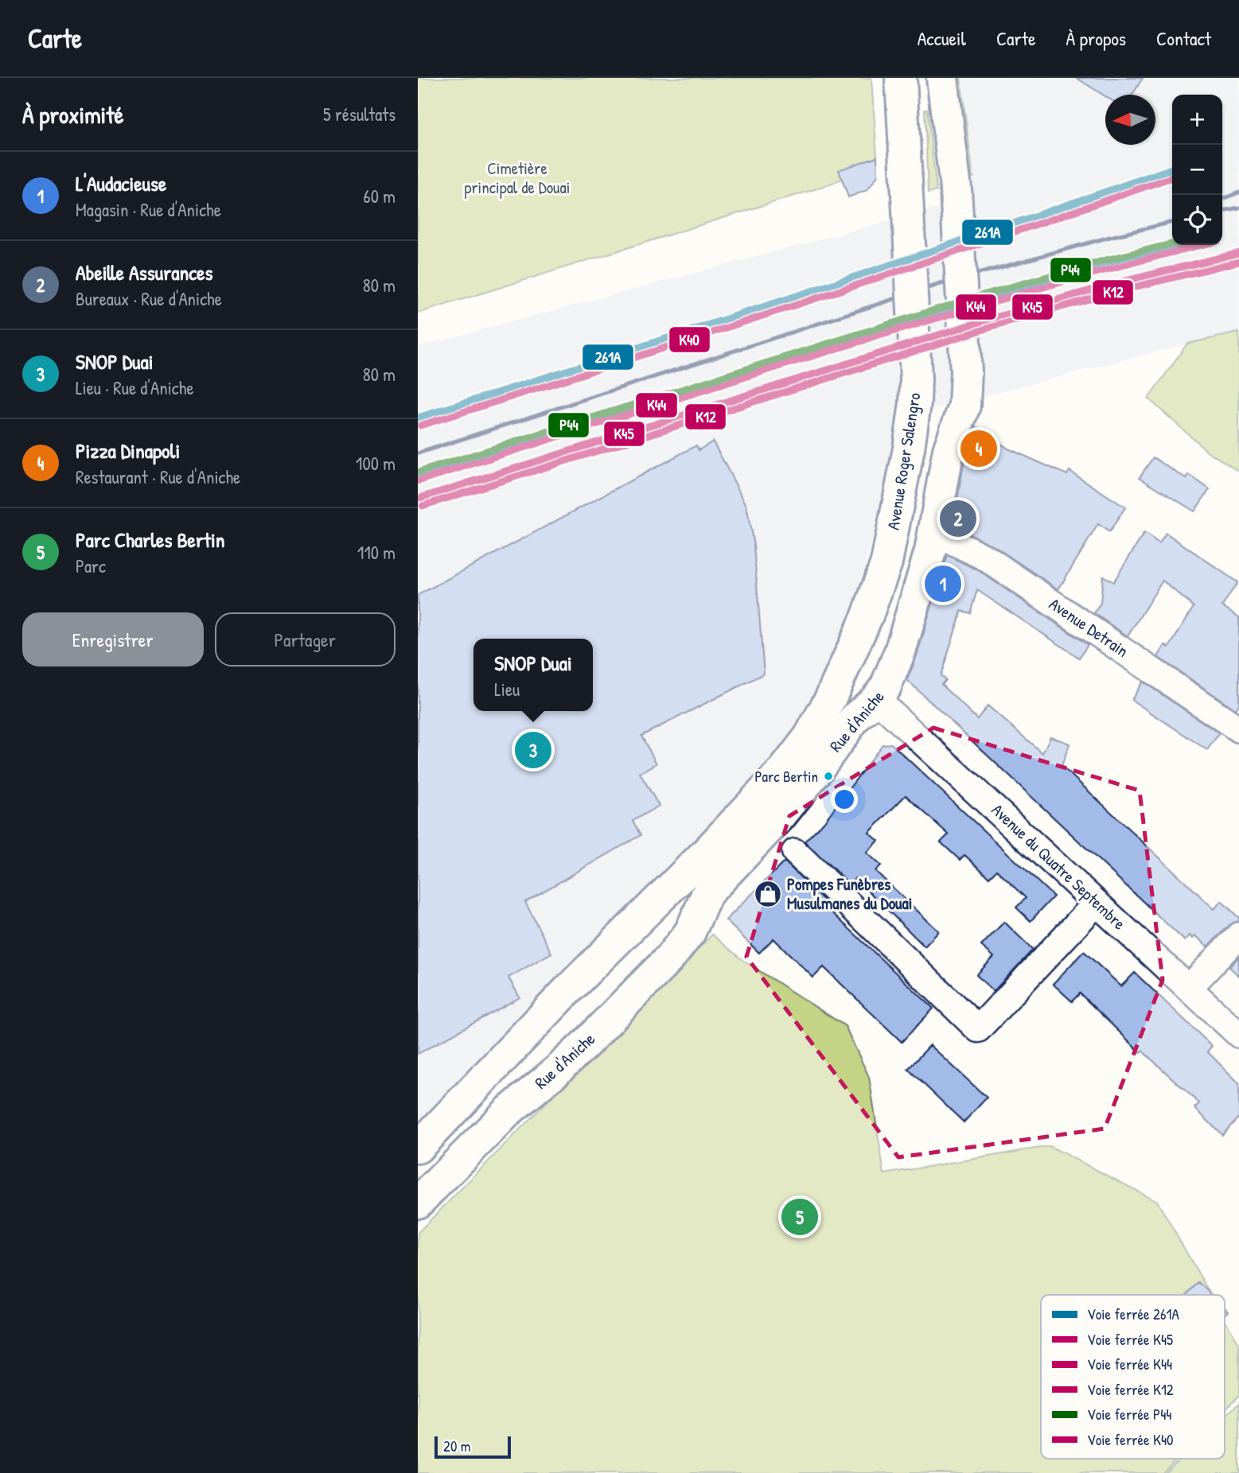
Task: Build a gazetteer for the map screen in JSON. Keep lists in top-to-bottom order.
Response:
{
  "streets": {
    "main road": ["Avenue Roger Salengro", "Rue d'Aniche"],
    "street": ["Avenue Detrain", "Avenue du Quatre Septembre"]
  },
  "crossings": [
    ["Avenue Roger Salengro", "Rue d'Aniche"],
    ["Avenue Detrain", "Rue d'Aniche"],
    ["Rue d'Aniche", "Avenue du Quatre Septembre"]
  ],
  "parks": ["Cimetière principal de Douai"],
  "places": {
    "other": ["Parc Bertin"],
    "shop": ["Pompes Funèbres Musulmanes du Douai"]
  },
  "lines": [
    "rail line 261A",
    "rail line K40",
    "rail line P44",
    "rail line K44",
    "rail line K45",
    "rail line K12"
  ],
  "legend": [
    "Voie ferrée 261A",
    "Voie ferrée K45",
    "Voie ferrée K44",
    "Voie ferrée K12",
    "Voie ferrée P44",
    "Voie ferrée K40"
  ],
  "scale_bar": "20 m",
  "north": "left",
  "page": {
    "header": "Carte",
    "nav": [
      "Accueil",
      "Carte",
      "À propos",
      "Contact"
    ],
    "heading": ["À proximité", "5 résultats"],
    "map_buttons": ["+", "−"],
    "list": [
      {
        "mark": "1",
        "name": "L'Audacieuse",
        "note": "Magasin · Rue d'Aniche",
        "value": "60 m"
      },
      {
        "mark": "2",
        "name": "Abeille Assurances",
        "note": "Bureaux · Rue d'Aniche",
        "value": "80 m"
      },
      {
        "mark": "3",
        "name": "SNOP Duai",
        "note": "Lieu · Rue d'Aniche",
        "value": "80 m"
      },
      {
        "mark": "4",
        "name": "Pizza Dinapoli",
        "note": "Restaurant · Rue d'Aniche",
        "value": "100 m"
      },
      {
        "mark": "5",
        "name": "Parc Charles Bertin",
        "note": "Parc",
        "value": "110 m"
      }
    ],
    "pins": [
      "4",
      "2",
      "1",
      "3",
      "5"
    ],
    "buttons": ["Enregistrer", "Partager"],
    "popup": ["SNOP Duai", "Lieu"],
    "scale": "20 m"
  }
}
